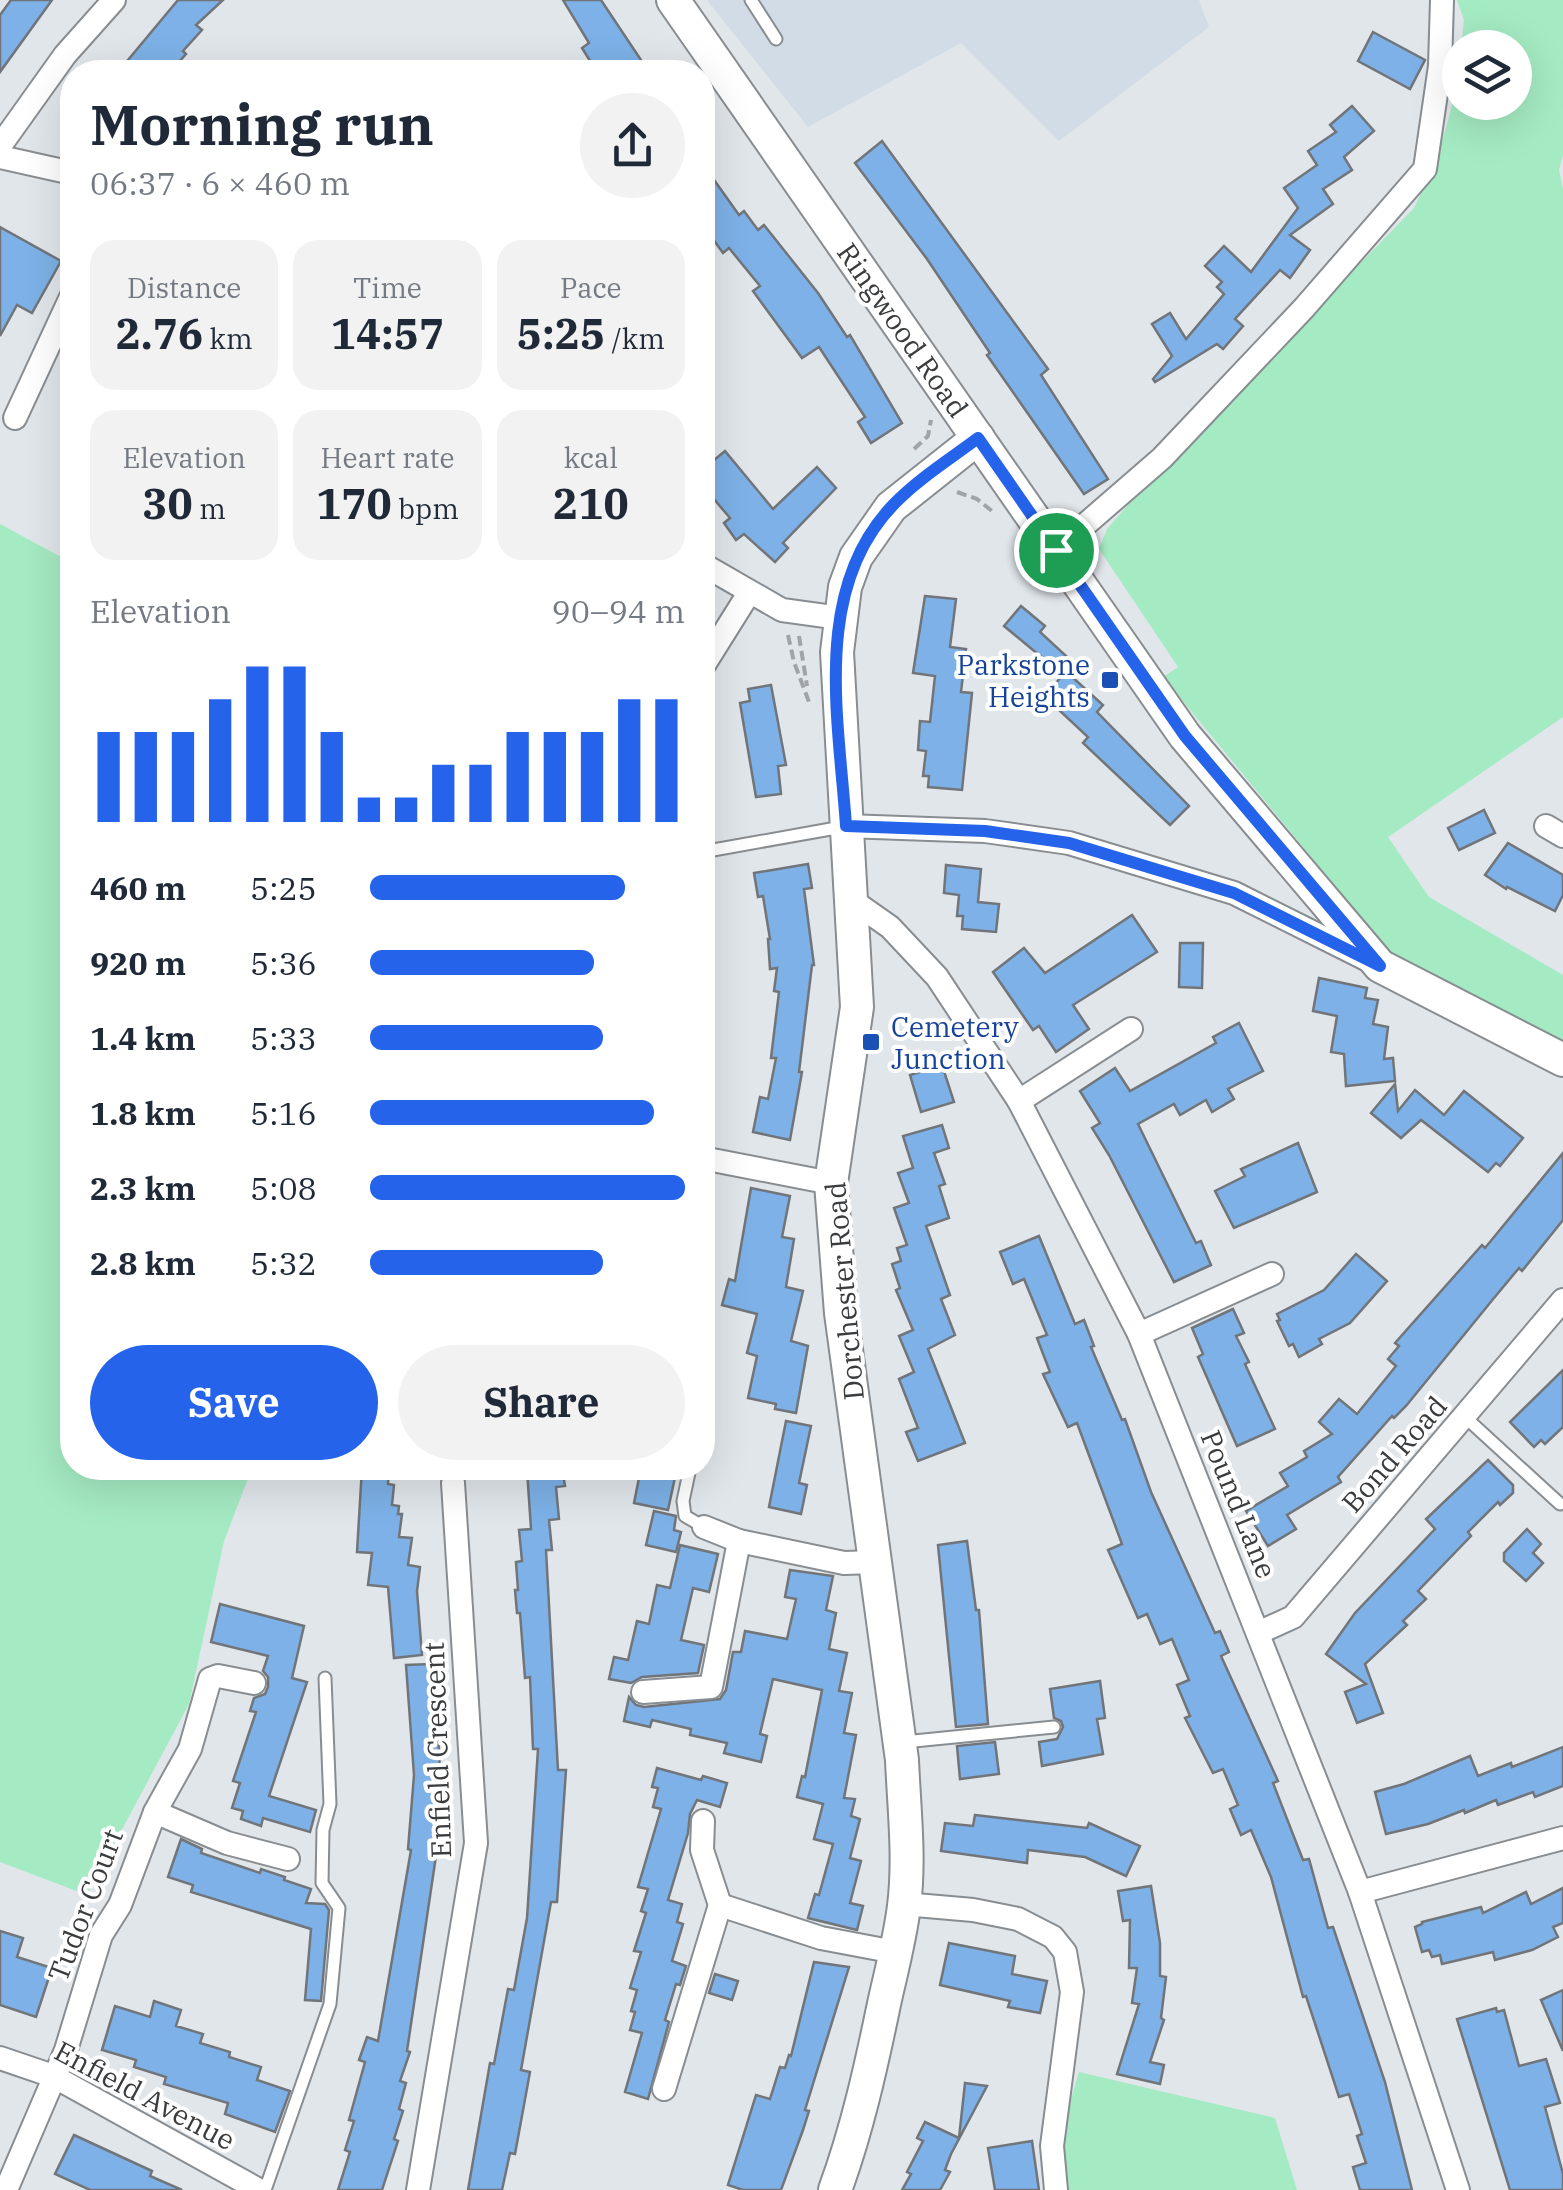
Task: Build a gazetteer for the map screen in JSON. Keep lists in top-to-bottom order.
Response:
{
  "streets": {
    "street": [
      "Ringwood Road",
      "Dorchester Road",
      "Bond Road",
      "Pound Lane",
      "Enfield Crescent",
      "Tudor Court",
      "Enfield Avenue"
    ]
  },
  "crossings": [
    ["Ringwood Road", "Dorchester Road"],
    ["Dorchester Road", "Pound Lane"],
    ["Bond Road", "Pound Lane"],
    ["Tudor Court", "Enfield Avenue"]
  ],
  "places": {
    "transit": ["Parkstone Heights", "Cemetery Junction"]
  },
  "page": {
    "heading": ["Morning run", "06:37 · 6 × 460 m"],
    "stats": [
      ["Distance", "2.76 km"],
      ["Time", "14:57"],
      ["Pace", "5:25 /km"],
      ["Elevation", "30 m"],
      ["Heart rate", "170 bpm"],
      ["kcal", "210"]
    ],
    "chart": ["Elevation", "90–94 m"],
    "list": [
      {
        "name": "460 m",
        "note": "5:25"
      },
      {
        "name": "920 m",
        "note": "5:36"
      },
      {
        "name": "1.4 km",
        "note": "5:33"
      },
      {
        "name": "1.8 km",
        "note": "5:16"
      },
      {
        "name": "2.3 km",
        "note": "5:08"
      },
      {
        "name": "2.8 km",
        "note": "5:32"
      }
    ],
    "buttons": ["Save", "Share"]
  }
}
